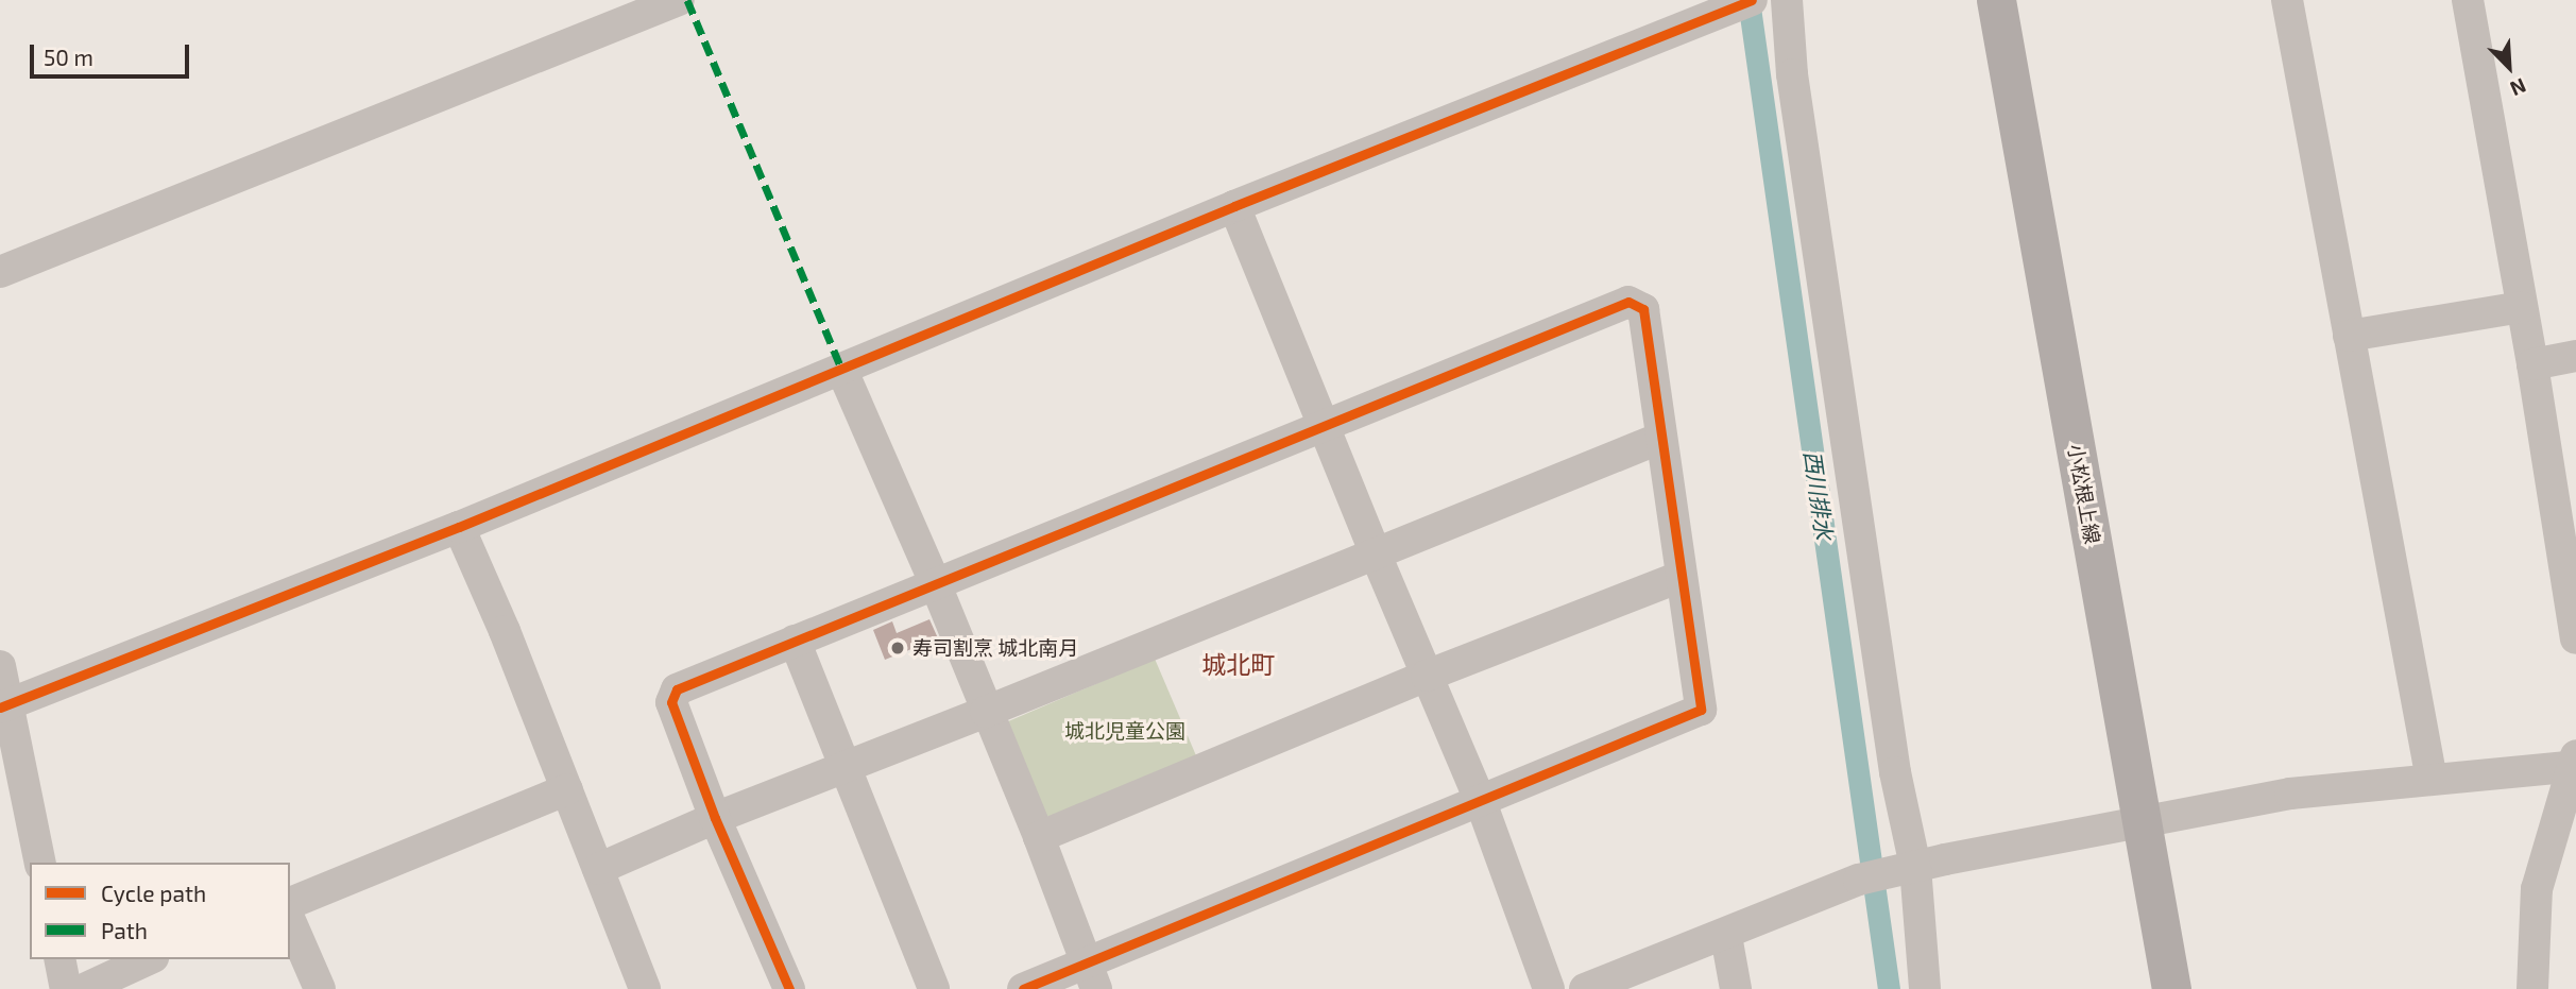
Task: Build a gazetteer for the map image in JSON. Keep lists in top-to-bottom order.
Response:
{
  "streets": {
    "main road": ["小松根上線"]
  },
  "districts": ["城北町"],
  "water": ["西川排水"],
  "parks": ["城北児童公園"],
  "places": ["寿司割烹 城北南月"],
  "legend": ["Cycle path", "Path"],
  "scale_bar": "50 m",
  "north": "bottom right"
}
